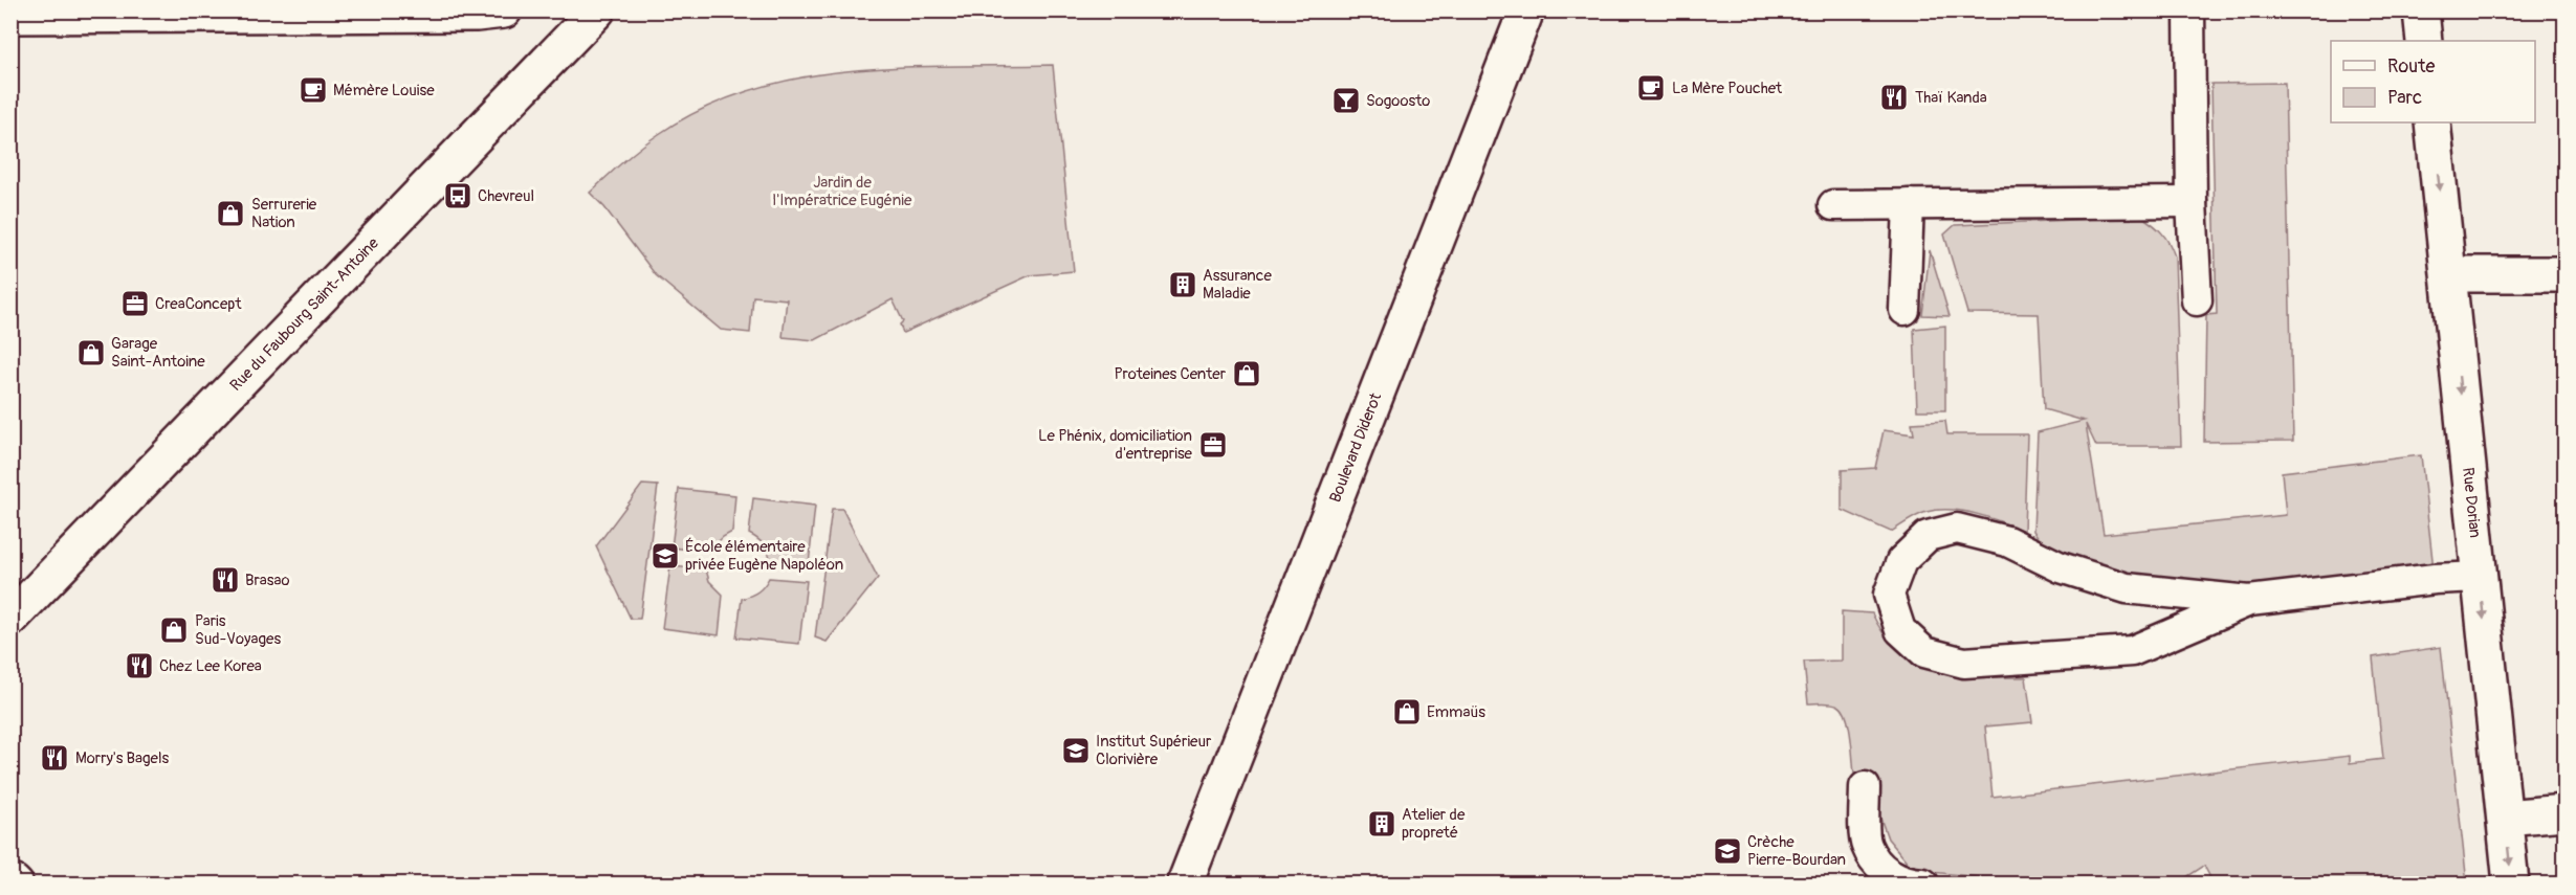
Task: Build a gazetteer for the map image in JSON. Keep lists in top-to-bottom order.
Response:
{
  "streets": {
    "main road": ["Rue du Faubourg Saint-Antoine", "Boulevard Diderot", "Rue Dorian"]
  },
  "one_way": ["Rue Dorian"],
  "parks": ["Jardin de l'Impératrice Eugénie"],
  "places": {
    "cafe": ["La Mère Pouchet", "Mémère Louise"],
    "restaurant": [
      "Thaï Kanda",
      "Brasao",
      "Chez Lee Korea",
      "Morry's Bagels"
    ],
    "bar": ["Sogoosto"],
    "bus stop": ["Chevreul"],
    "shop": [
      "Serrurerie Nation",
      "Garage Saint-Antoine",
      "Proteines Center",
      "Paris Sud-Voyages",
      "Emmaüs"
    ],
    "building": ["Assurance Maladie", "Atelier de propreté"],
    "office": ["CreaConcept", "Le Phénix, domiciliation d'entreprise"],
    "school or university": ["École élémentaire privée Eugène Napoléon", "Institut Supérieur Clorivière", "Crèche Pierre-Bourdan"]
  },
  "legend": ["Route", "Parc"]
}
